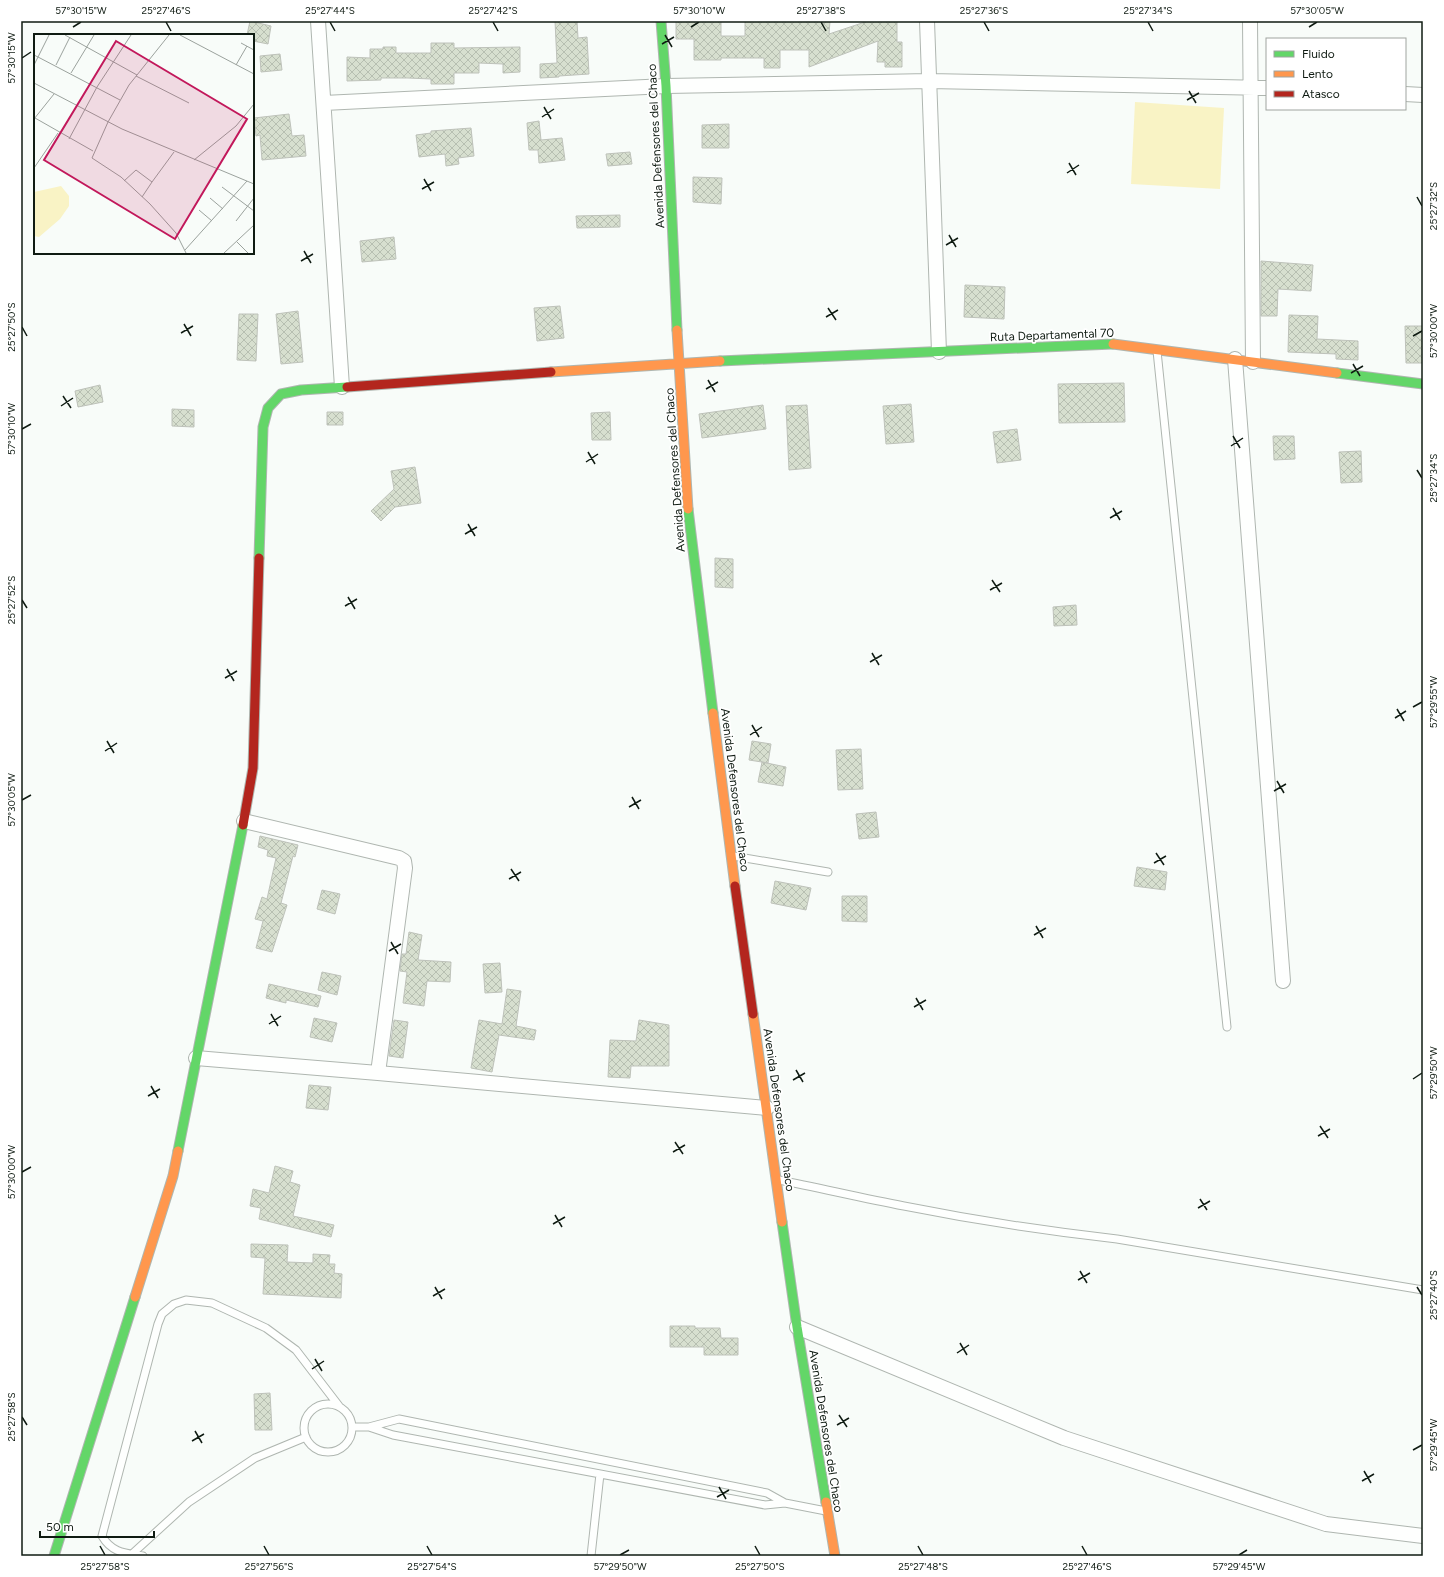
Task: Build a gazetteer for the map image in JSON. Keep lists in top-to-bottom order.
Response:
{
  "streets": {
    "main road": ["Avenida Defensores del Chaco", "Ruta Departamental 70"]
  },
  "crossings": [
    ["Avenida Defensores del Chaco", "Ruta Departamental 70"]
  ],
  "legend": ["Fluido", "Lento", "Atasco"],
  "scale_bar": "50 m",
  "coordinates": [
    "57°30'15\"W",
    "25°27'46\"S",
    "25°27'44\"S",
    "25°27'42\"S",
    "57°30'10\"W",
    "25°27'38\"S",
    "25°27'36\"S",
    "25°27'34\"S",
    "57°30'05\"W",
    "25°27'32\"S",
    "25°27'50\"S",
    "57°30'00\"W",
    "25°27'52\"S",
    "57°29'55\"W",
    "57°29'50\"W",
    "25°27'40\"S",
    "25°27'58\"S",
    "57°29'45\"W",
    "25°27'56\"S",
    "25°27'54\"S",
    "25°27'48\"S"
  ]
}
